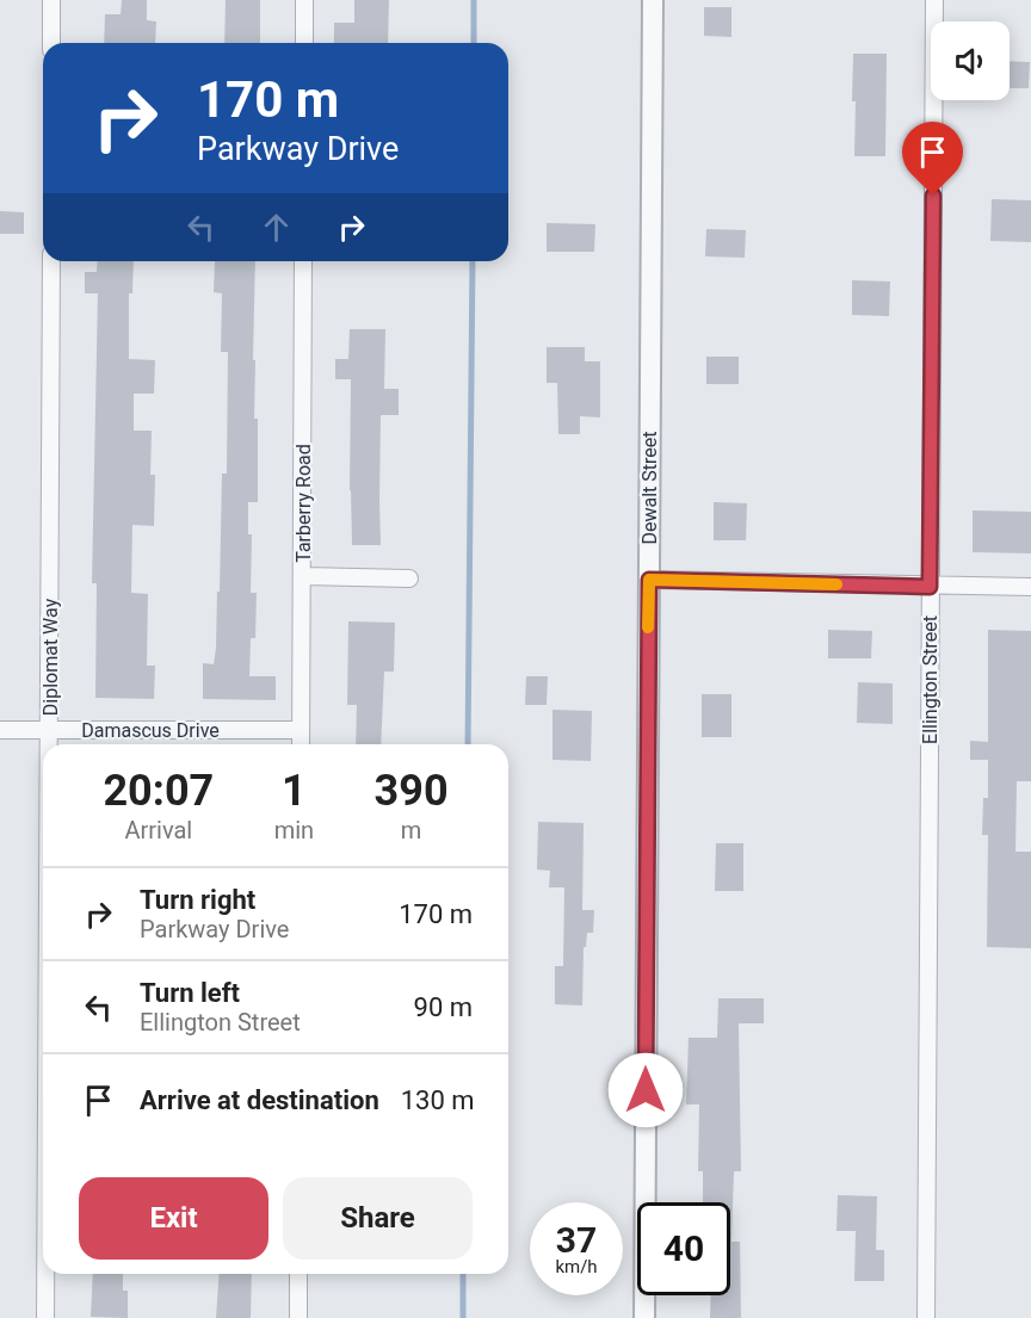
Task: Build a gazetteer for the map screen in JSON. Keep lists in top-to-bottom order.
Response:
{
  "streets": {
    "street": [
      "Dewalt Street",
      "Tarberry Road",
      "Diplomat Way",
      "Ellington Street",
      "Damascus Drive"
    ]
  },
  "crossings": [
    ["Tarberry Road", "Damascus Drive"],
    ["Diplomat Way", "Damascus Drive"]
  ],
  "page": {
    "turn": ["170 m", "Parkway Drive"],
    "eta": [
      "20:07",
      "Arrival",
      "1",
      "min",
      "390",
      "m"
    ],
    "list": [
      {
        "name": "Turn right",
        "note": "Parkway Drive",
        "value": "170 m"
      },
      {
        "name": "Turn left",
        "note": "Ellington Street",
        "value": "90 m"
      },
      {
        "name": "Arrive at destination",
        "value": "130 m"
      }
    ],
    "buttons": ["Exit", "Share"],
    "speed": "37 km/h",
    "limit": "40"
  }
}
